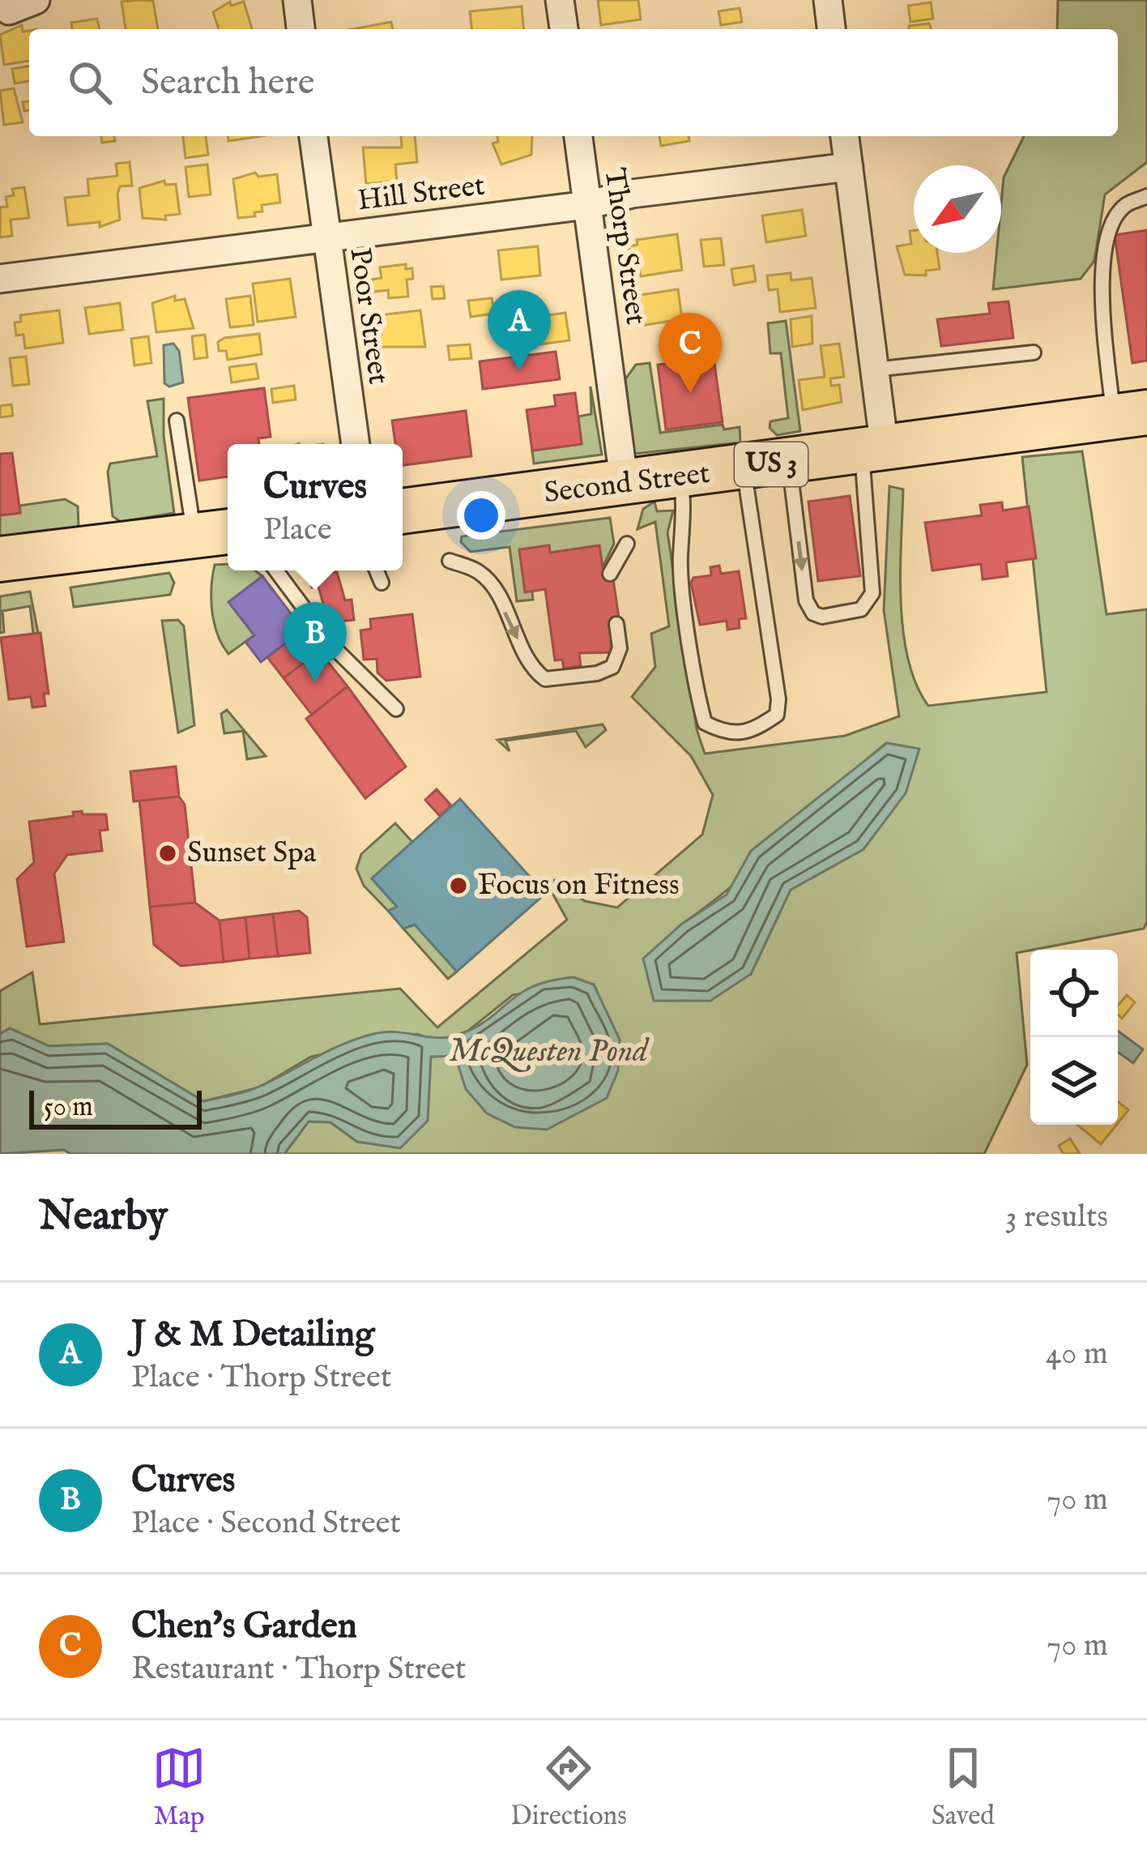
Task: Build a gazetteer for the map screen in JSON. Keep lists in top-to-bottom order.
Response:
{
  "streets": {
    "main road": ["US 3", "Second Street"],
    "street": ["Hill Street", "Thorp Street", "Poor Street"]
  },
  "crossings": [
    ["Hill Street", "Thorp Street"],
    ["Hill Street", "Poor Street"],
    ["Thorp Street", "Second Street"]
  ],
  "water": ["McQuesten Pond"],
  "places": ["Sunset Spa", "Focus on Fitness"],
  "scale_bar": "50 m",
  "north": "bottom left",
  "page": {
    "search": "Search here",
    "pins": ["A", "C", "B"],
    "popup": ["Curves", "Place"],
    "scale": "50 m",
    "heading": ["Nearby", "3 results"],
    "list": [
      {
        "mark": "A",
        "name": "J & M Detailing",
        "note": "Place · Thorp Street",
        "value": "40 m"
      },
      {
        "mark": "B",
        "name": "Curves",
        "note": "Place · Second Street",
        "value": "70 m"
      },
      {
        "mark": "C",
        "name": "Chen's Garden",
        "note": "Restaurant · Thorp Street",
        "value": "70 m"
      }
    ],
    "nav": ["Map", "Directions", "Saved"]
  }
}
